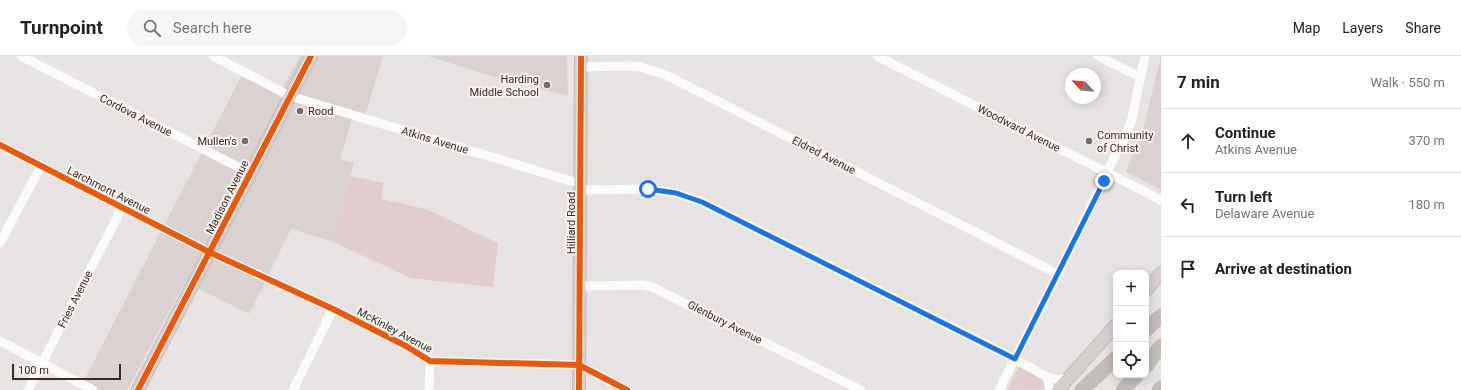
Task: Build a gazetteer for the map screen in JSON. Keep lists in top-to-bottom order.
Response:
{
  "streets": {
    "main road": ["Madison Avenue", "Hilliard Road"],
    "street": [
      "Cordova Avenue",
      "Woodward Avenue",
      "Atkins Avenue",
      "Eldred Avenue",
      "Larchmont Avenue",
      "Fries Avenue",
      "Glenbury Avenue",
      "McKinley Avenue"
    ]
  },
  "crossings": [
    ["Cordova Avenue", "Madison Avenue"],
    ["Atkins Avenue", "Madison Avenue"],
    ["Atkins Avenue", "Hilliard Road"],
    ["Eldred Avenue", "Hilliard Road"],
    ["Larchmont Avenue", "Madison Avenue"],
    ["Larchmont Avenue", "Fries Avenue"],
    ["Larchmont Avenue", "McKinley Avenue"],
    ["Madison Avenue", "McKinley Avenue"],
    ["Hilliard Road", "Glenbury Avenue"],
    ["Hilliard Road", "McKinley Avenue"]
  ],
  "places": [
    "Harding Middle School",
    "Rood",
    "Mullen's",
    "Community of Christ"
  ],
  "scale_bar": "100 m",
  "north": "top left",
  "page": {
    "header": "Turnpoint",
    "search": "Search here",
    "nav": ["Map", "Layers", "Share"],
    "heading": ["7 min", "Walk · 550 m"],
    "list": [
      ["Continue", "Atkins Avenue", "370 m"],
      ["Turn left", "Delaware Avenue", "180 m"],
      "Arrive at destination"
    ],
    "map_buttons": ["+", "−"],
    "scale": "100 m"
  }
}
